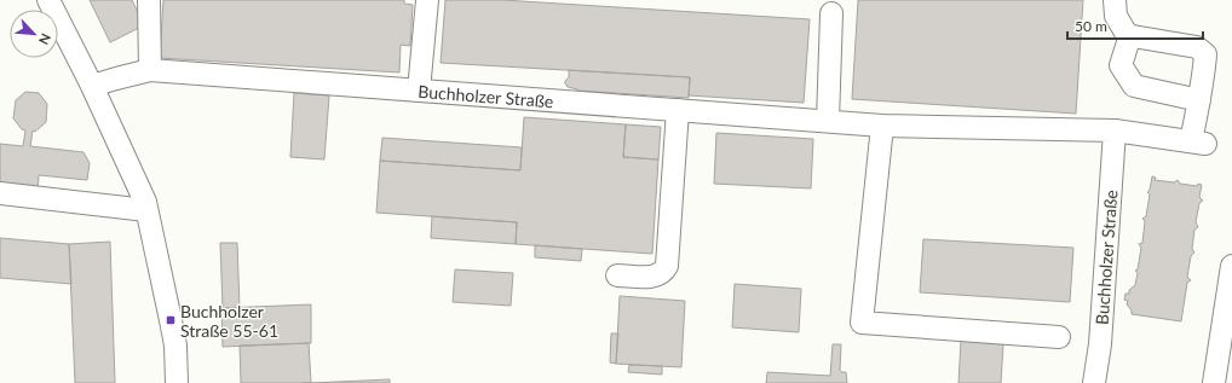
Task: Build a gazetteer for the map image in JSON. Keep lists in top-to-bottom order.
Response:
{
  "streets": {
    "street": ["Buchholzer Straße"]
  },
  "places": {
    "transit": ["Buchholzer Straße 55-61"]
  },
  "scale_bar": "50 m",
  "north": "bottom right"
}
